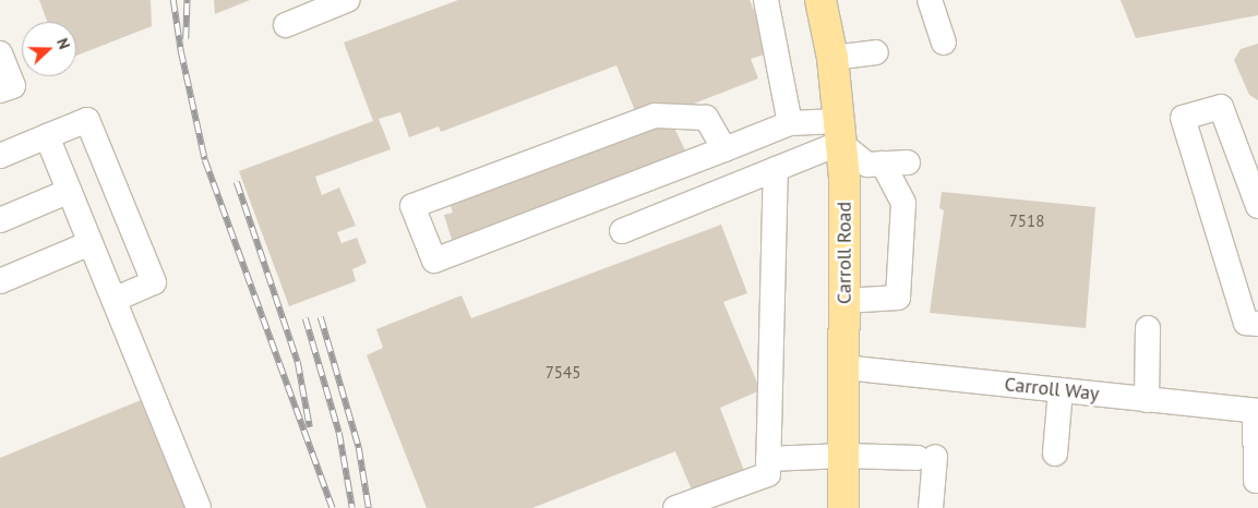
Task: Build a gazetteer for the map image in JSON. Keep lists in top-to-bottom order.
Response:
{
  "streets": {
    "main road": ["Carroll Road"],
    "street": ["Carroll Way"]
  },
  "crossings": [
    ["Carroll Road", "Carroll Way"]
  ],
  "house_numbers": ["7518", "7545"],
  "north": "right"
}
